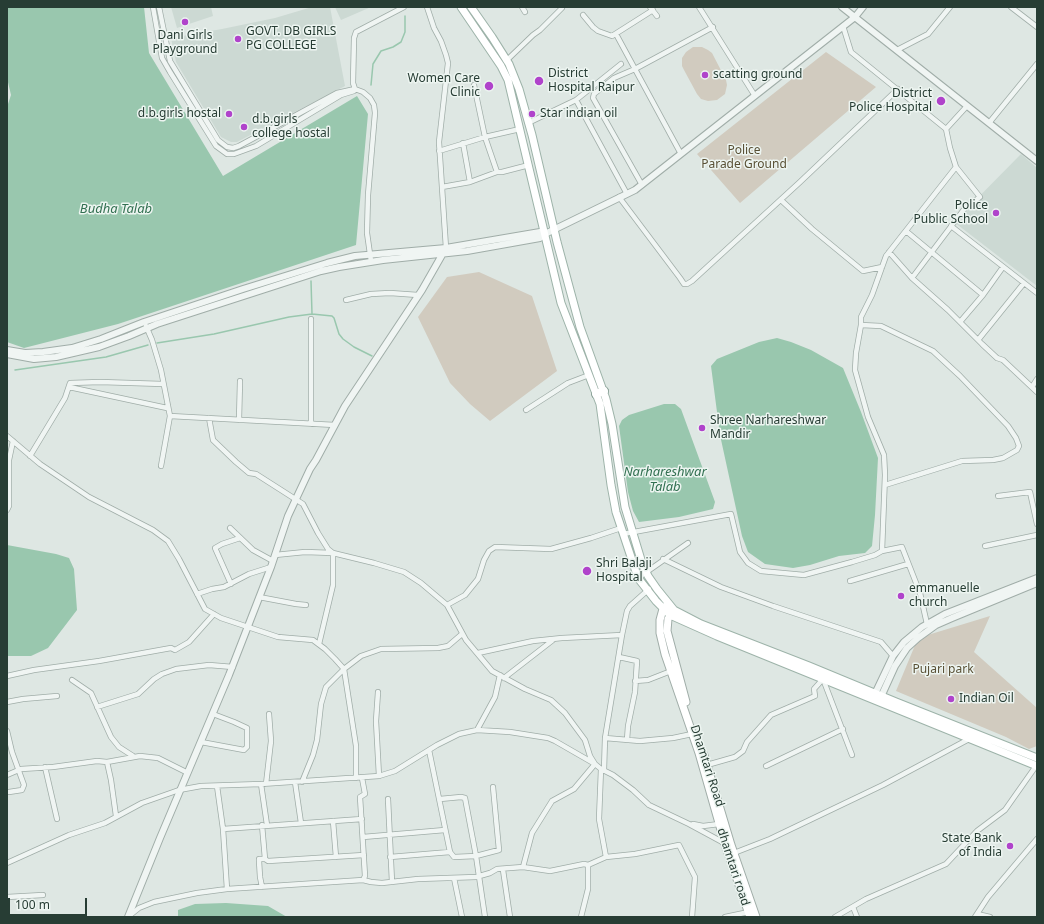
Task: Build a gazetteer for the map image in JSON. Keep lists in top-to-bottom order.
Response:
{
  "streets": {
    "main road": ["Dhamtari Road", "dhamtari road"]
  },
  "crossings": [
    ["Dhamtari Road", "dhamtari road"]
  ],
  "water": ["Budha Talab", "Narhareshwar Talab"],
  "parks": ["Police Parade Ground", "Pujari park"],
  "places": [
    "Dani Girls Playground",
    "GOVT. DB GIRLS PG COLLEGE",
    "scatting ground",
    "District Hospital Raipur",
    "Women Care Clinic",
    "District Police Hospital",
    "d.b.girls hostal",
    "Star indian oil",
    "d.b.girls college hostal",
    "Police Public School",
    "Shree Narhareshwar Mandir",
    "Shri Balaji Hospital",
    "emmanuelle church",
    "Indian Oil",
    "State Bank of India"
  ],
  "scale_bar": "100 m"
}
